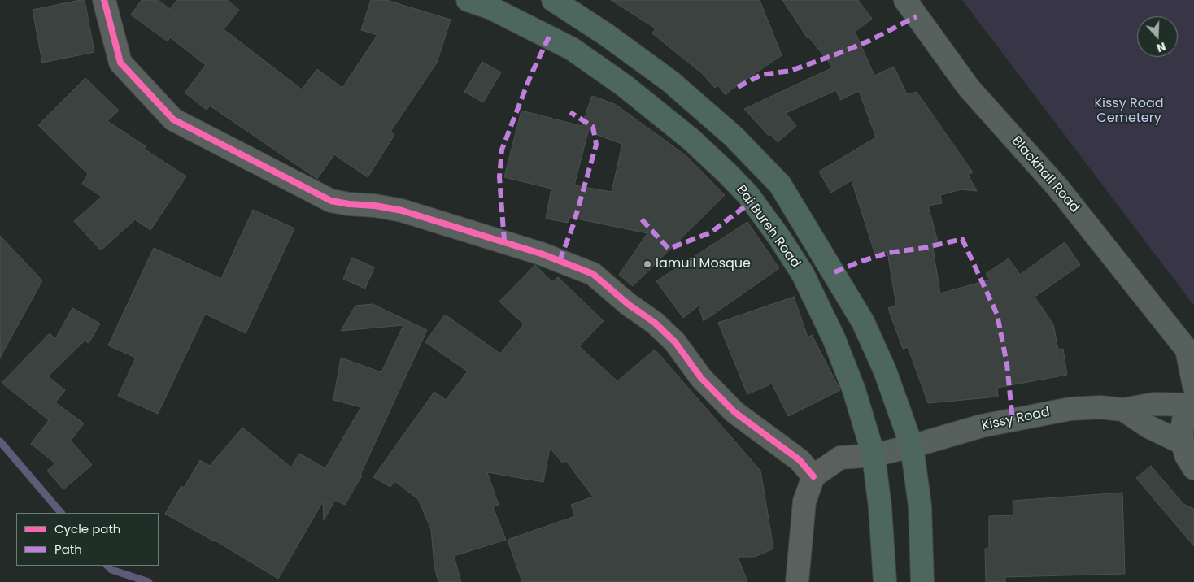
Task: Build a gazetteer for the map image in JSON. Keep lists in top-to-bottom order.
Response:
{
  "streets": {
    "highway": ["Bai Bureh Road"],
    "main road": ["Blackhall Road", "Kissy Road"]
  },
  "crossings": [
    ["Blackhall Road", "Kissy Road"],
    ["Bai Bureh Road", "Kissy Road"]
  ],
  "parks": ["Kissy Road Cemetery"],
  "places": ["Iamuil Mosque"],
  "legend": ["Cycle path", "Path"],
  "north": "bottom"
}
